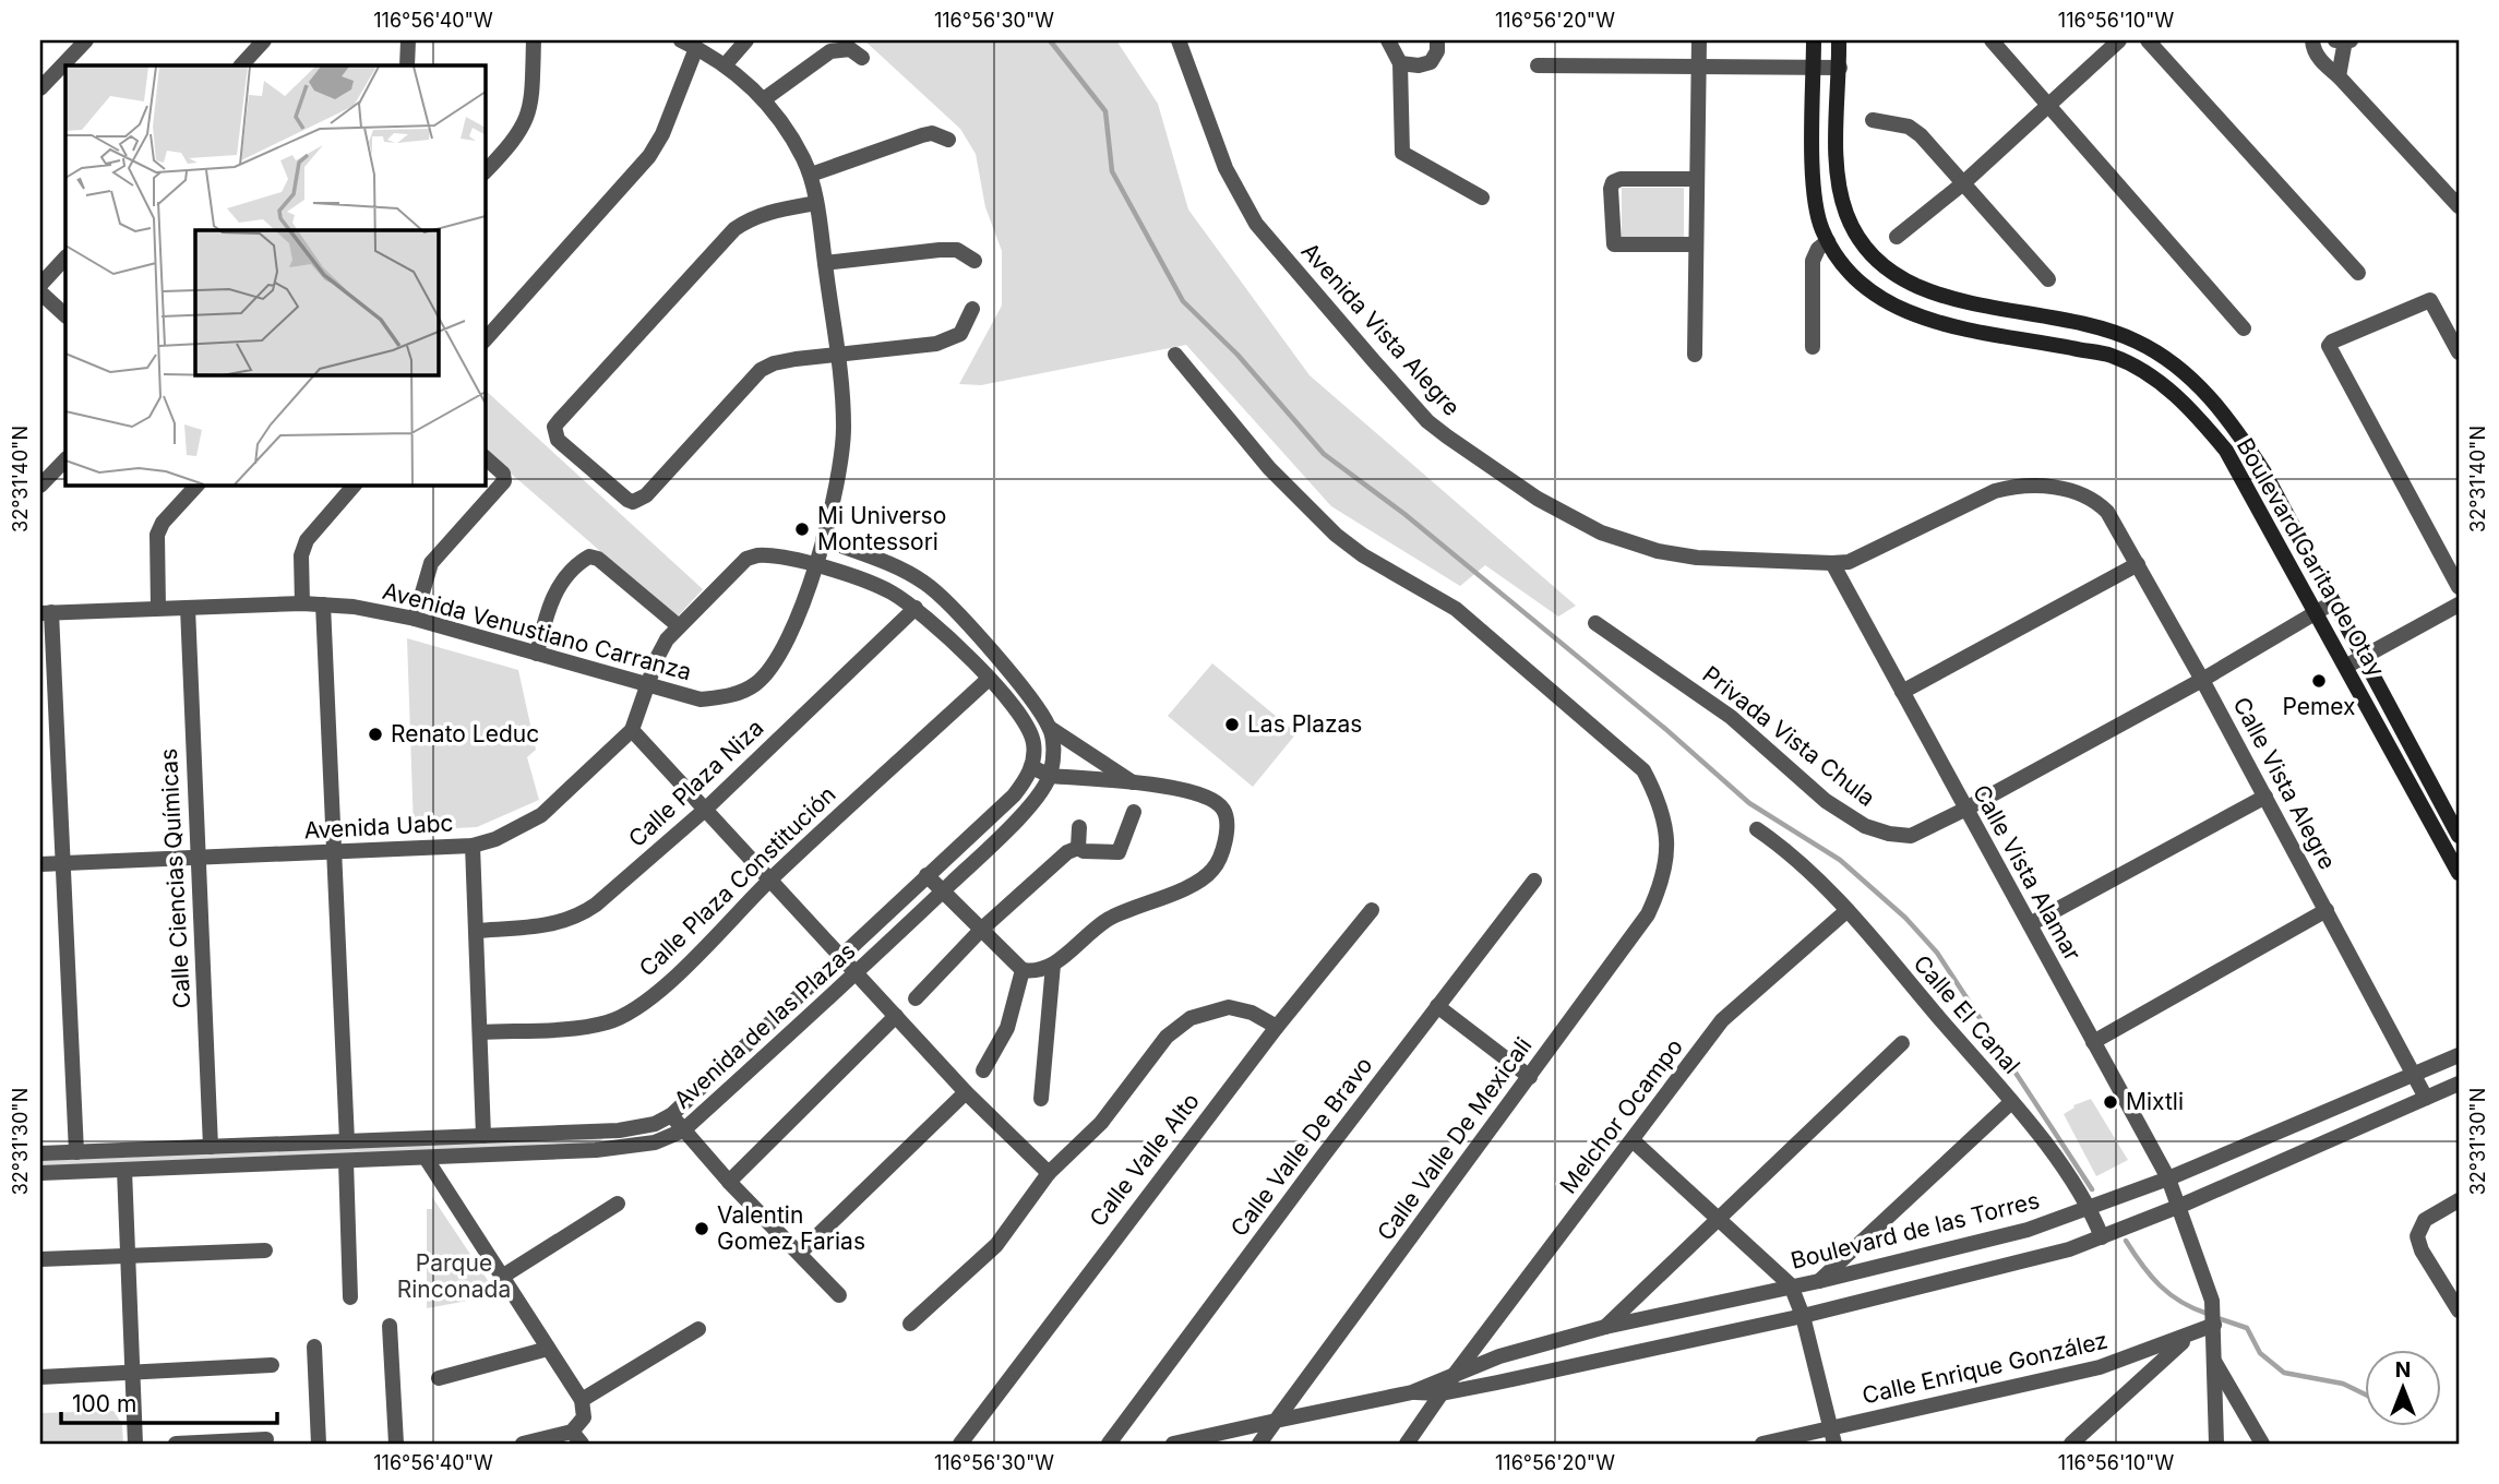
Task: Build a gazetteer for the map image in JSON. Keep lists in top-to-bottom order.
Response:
{
  "streets": {
    "main road": ["Boulevard Garita de Otay"],
    "street": [
      "Avenida Vista Alegre",
      "Avenida Venustiano Carranza",
      "Privada Vista Chula",
      "Calle Plaza Niza",
      "Calle Vista Alegre",
      "Avenida Uabc",
      "Calle Vista Alamar",
      "Calle Ciencias Químicas",
      "Calle Plaza Constitución",
      "Calle El Canal",
      "Avenida de las Plazas",
      "Melchor Ocampo",
      "Calle Valle De Mexicali",
      "Calle Valle De Bravo",
      "Calle Valle Alto",
      "Boulevard de las Torres",
      "Calle Enrique González"
    ]
  },
  "crossings": [
    ["Avenida Vista Alegre", "Calle Vista Alegre"],
    ["Avenida Vista Alegre", "Calle Vista Alamar"],
    ["Boulevard Garita de Otay", "Privada Vista Chula"],
    ["Avenida Venustiano Carranza", "Avenida Uabc"],
    ["Avenida Venustiano Carranza", "Calle Ciencias Químicas"],
    ["Privada Vista Chula", "Calle Vista Alegre"],
    ["Privada Vista Chula", "Calle Vista Alamar"],
    ["Calle Vista Alegre", "Boulevard de las Torres"],
    ["Avenida Uabc", "Calle Ciencias Químicas"],
    ["Calle Vista Alamar", "Boulevard de las Torres"],
    ["Calle Ciencias Químicas", "Avenida de las Plazas"],
    ["Calle El Canal", "Melchor Ocampo"],
    ["Calle El Canal", "Boulevard de las Torres"],
    ["Melchor Ocampo", "Boulevard de las Torres"],
    ["Calle Valle De Mexicali", "Boulevard de las Torres"]
  ],
  "parks": ["Parque Rinconada"],
  "places": [
    "Mi Universo Montessori",
    "Pemex",
    "Las Plazas",
    "Renato Leduc",
    "Mixtli",
    "Valentin Gomez Farias"
  ],
  "scale_bar": "100 m",
  "north": "top",
  "coordinates": [
    "116°56'40\"W",
    "116°56'30\"W",
    "116°56'20\"W",
    "116°56'10\"W",
    "32°31'40\"N",
    "32°31'30\"N"
  ]
}
